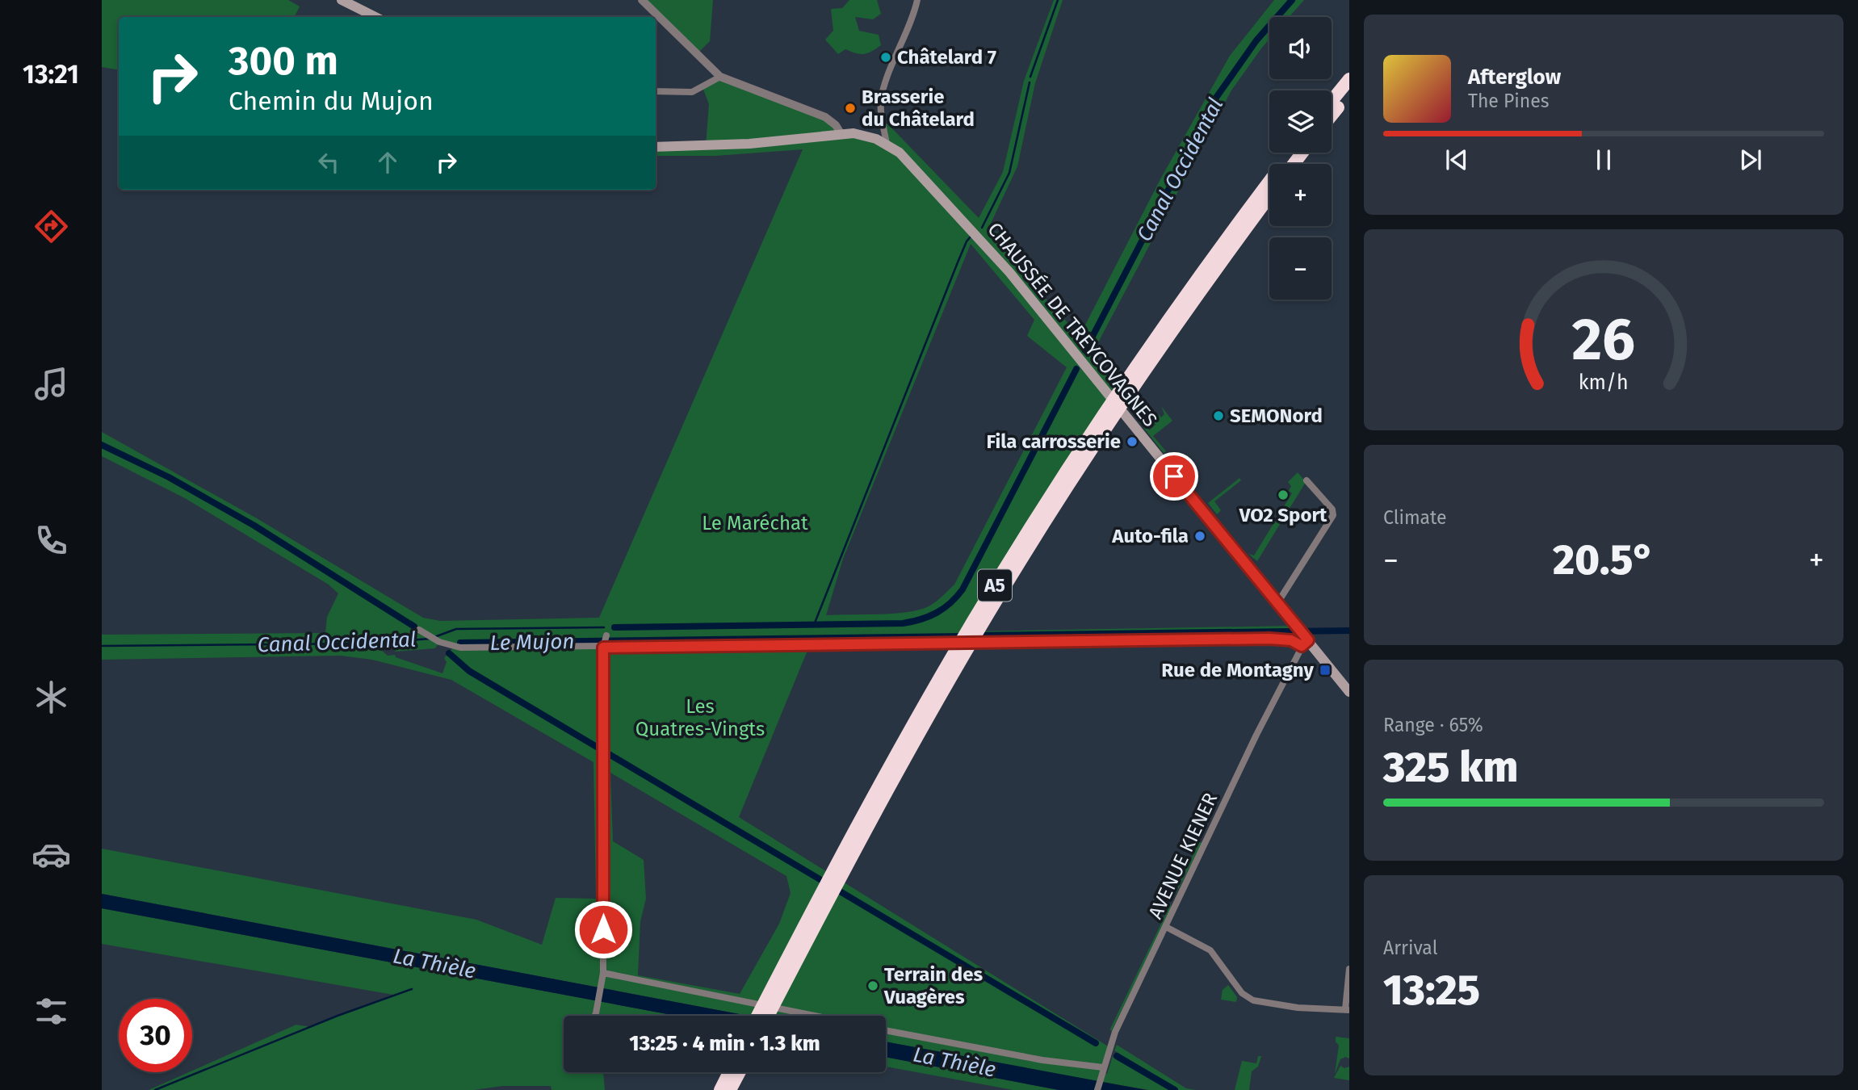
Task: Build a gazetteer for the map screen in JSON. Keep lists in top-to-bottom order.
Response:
{
  "streets": {
    "highway": ["A5"],
    "main road": ["CHAUSSÉE DE TREYCOVAGNES"],
    "street": ["AVENUE KIENER"]
  },
  "crossings": [
    ["CHAUSSÉE DE TREYCOVAGNES", "AVENUE KIENER"]
  ],
  "water": ["Canal Occidental", "Le Mujon", "La Thièle"],
  "parks": ["Le Maréchat", "Les Quatres-Vingts"],
  "places": {
    "other": [
      "Châtelard 7",
      "Brasserie du Châtelard",
      "SEMONord",
      "Fila carrosserie",
      "VO2 Sport",
      "Auto-fila",
      "Terrain des Vuagères"
    ],
    "transit": ["Rue de Montagny"]
  },
  "page": {
    "tabs": "13:21",
    "map_buttons": ["+", "−"],
    "turn": ["300 m", "Chemin du Mujon"],
    "song": ["Afterglow", "The Pines"],
    "tile": [
      "Climate",
      ["Range · 65%", "325 km"],
      ["Arrival", "13:25"]
    ],
    "heat": ["−", "20.5°", "+"],
    "limit": "30",
    "trip": "13:25 · 4 min · 1.3 km",
    "gauge": ["26", "km/h"]
  }
}
